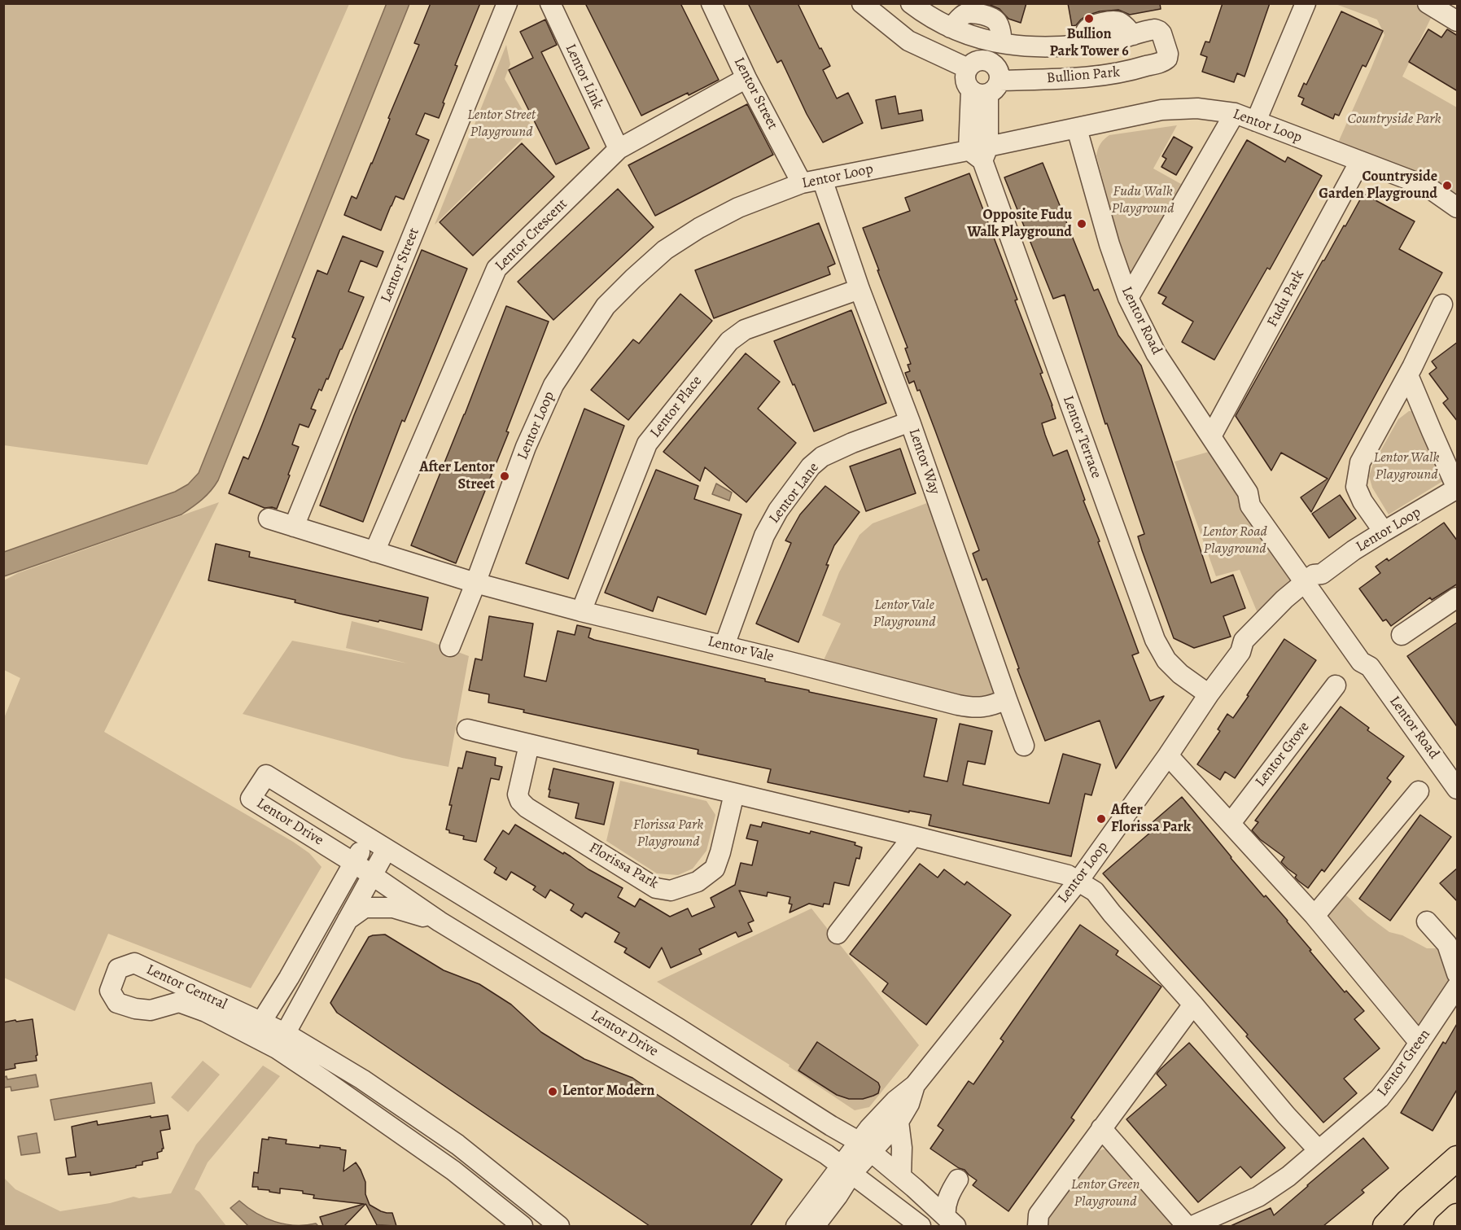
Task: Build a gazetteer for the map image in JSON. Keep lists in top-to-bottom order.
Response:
{
  "streets": {
    "street": [
      "Bullion Park",
      "Lentor Link",
      "Lentor Street",
      "Lentor Loop",
      "Lentor Crescent",
      "Fudu Park",
      "Lentor Road",
      "Lentor Place",
      "Lentor Terrace",
      "Lentor Way",
      "Lentor Lane",
      "Lentor Vale",
      "Lentor Grove",
      "Lentor Drive",
      "Florissa Park",
      "Lentor Central",
      "Lentor Green"
    ]
  },
  "crossings": [
    ["Lentor Link", "Lentor Crescent"],
    ["Lentor Street", "Lentor Loop"],
    ["Lentor Street", "Lentor Crescent"],
    ["Lentor Loop", "Fudu Park"],
    ["Lentor Loop", "Lentor Road"],
    ["Lentor Loop", "Lentor Terrace"],
    ["Lentor Loop", "Lentor Way"],
    ["Lentor Loop", "Lentor Vale"],
    ["Lentor Loop", "Lentor Drive"],
    ["Fudu Park", "Lentor Road"],
    ["Lentor Place", "Lentor Way"],
    ["Lentor Place", "Lentor Vale"],
    ["Lentor Way", "Lentor Lane"],
    ["Lentor Way", "Lentor Vale"],
    ["Lentor Lane", "Lentor Vale"]
  ],
  "parks": [
    "Lentor Street Playground",
    "Countryside Park",
    "Fudu Walk Playground",
    "Lentor Walk Playground",
    "Lentor Road Playground",
    "Lentor Vale Playground",
    "Florissa Park Playground",
    "Lentor Green Playground"
  ],
  "places": [
    "Bullion Park Tower 6",
    "Countryside Garden Playground",
    "Opposite Fudu Walk Playground",
    "After Lentor Street",
    "After Florissa Park",
    "Lentor Modern"
  ]
}
